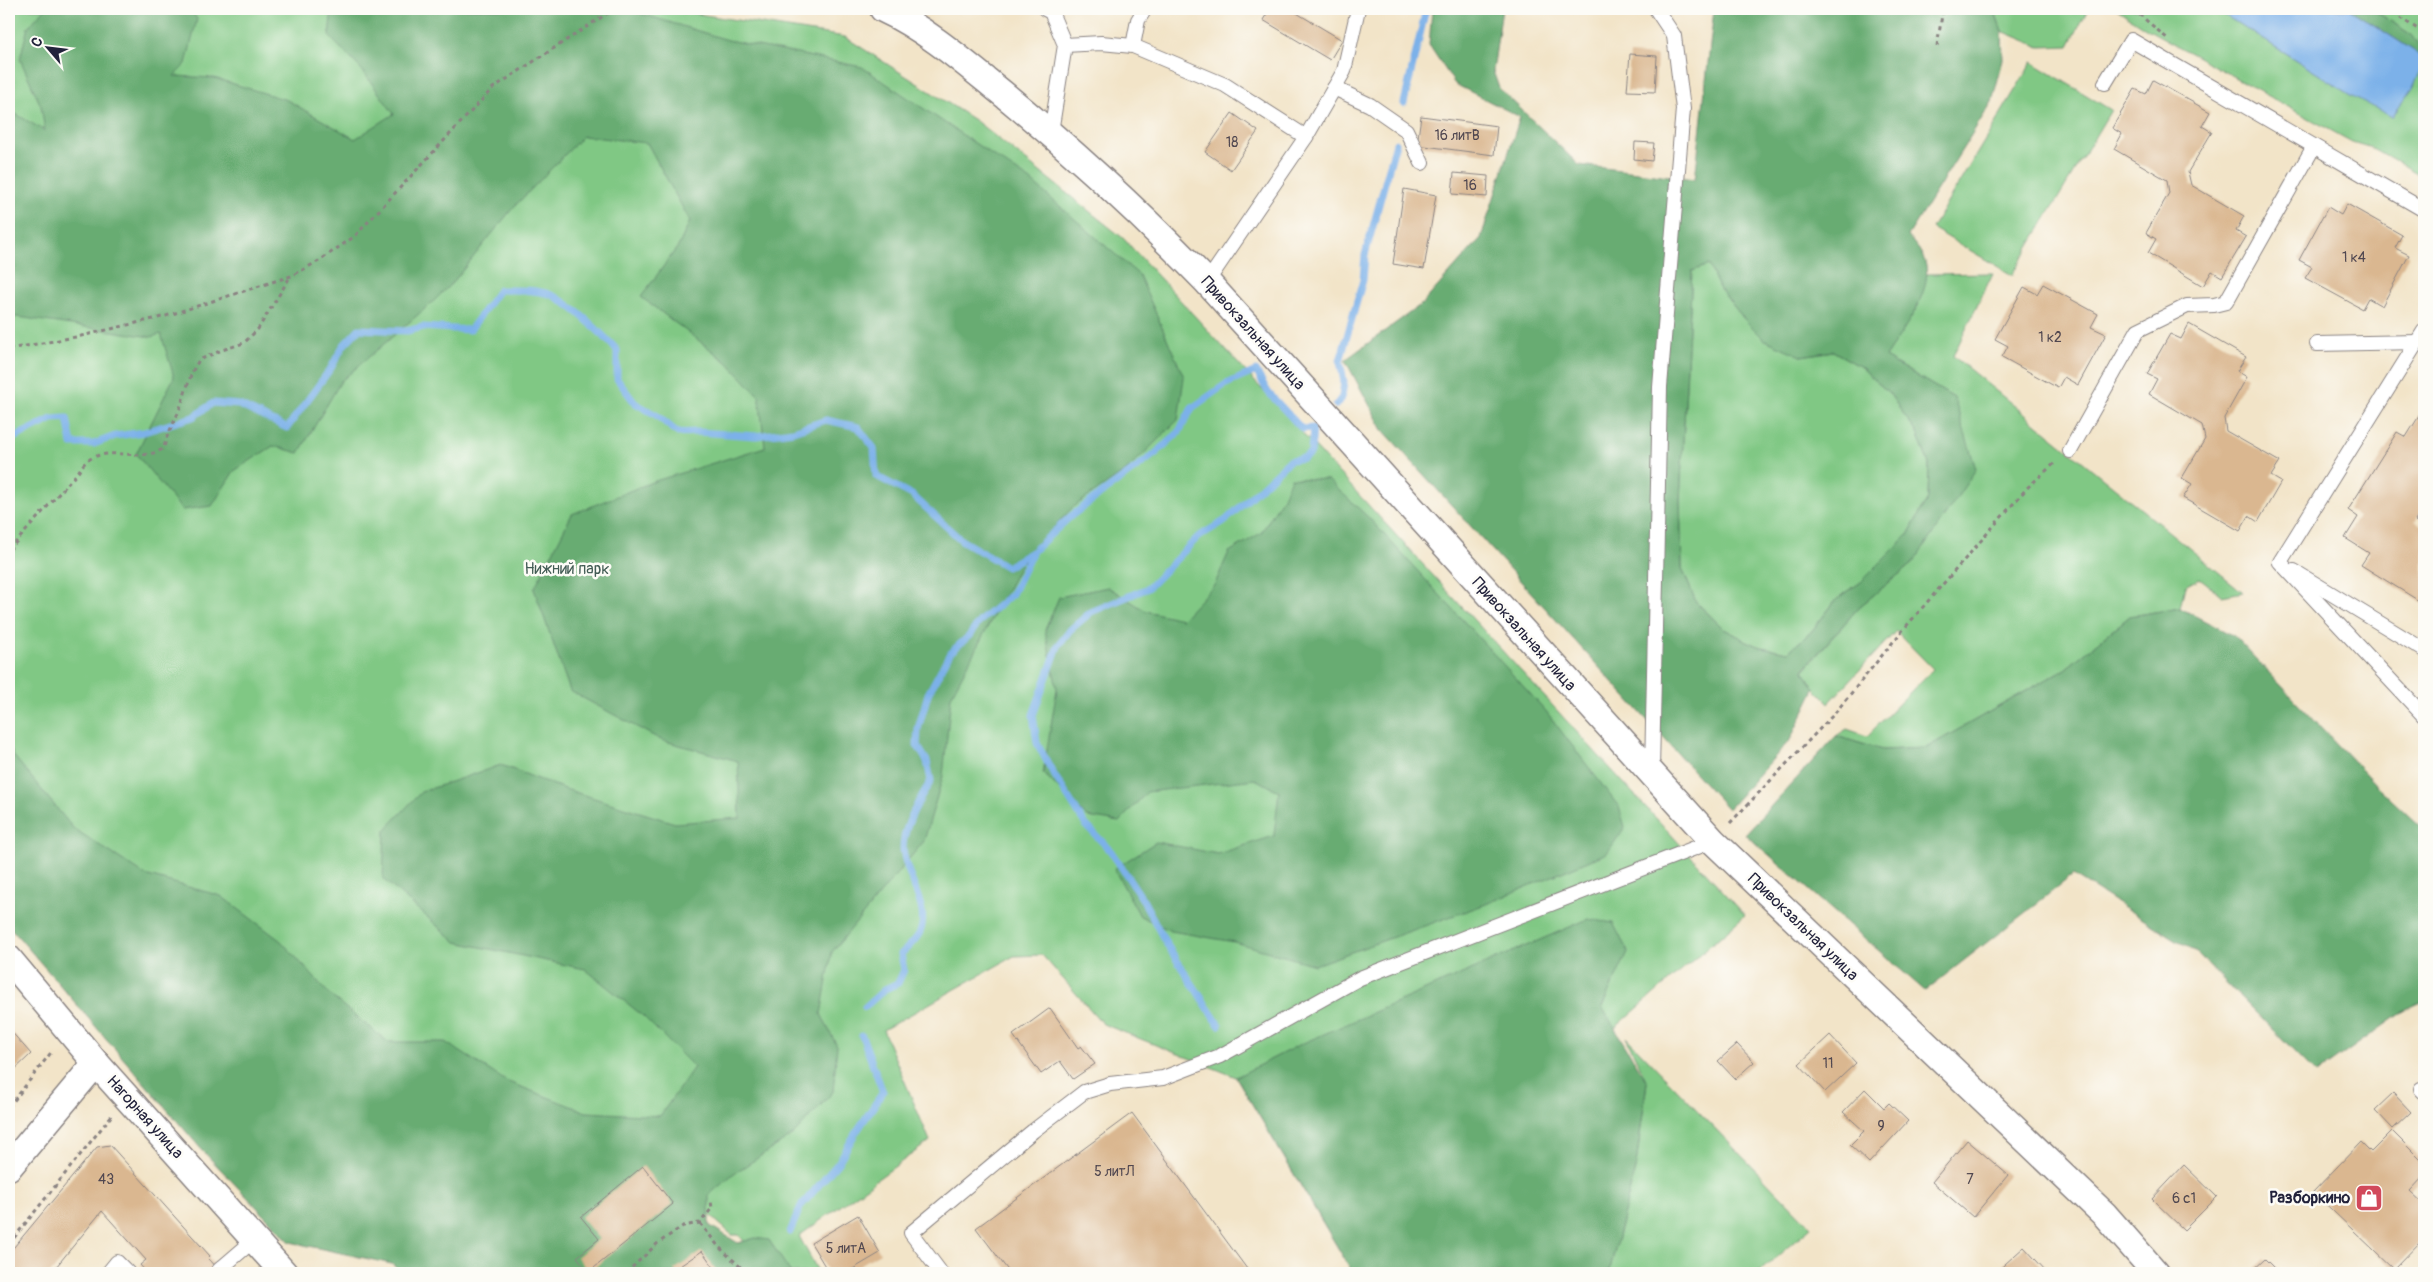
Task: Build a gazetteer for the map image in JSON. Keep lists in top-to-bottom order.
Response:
{
  "streets": {
    "street": ["Привокзальная улица", "Нагорная улица"]
  },
  "parks": ["Нижний парк"],
  "places": {
    "shop": ["Разборкино"]
  },
  "house_numbers": [
    "16 литВ",
    "18",
    "16",
    "1 к4",
    "1 к2",
    "11",
    "9",
    "5 литЛ",
    "43",
    "7",
    "6 с1",
    "5 литА"
  ],
  "north": "top left"
}
